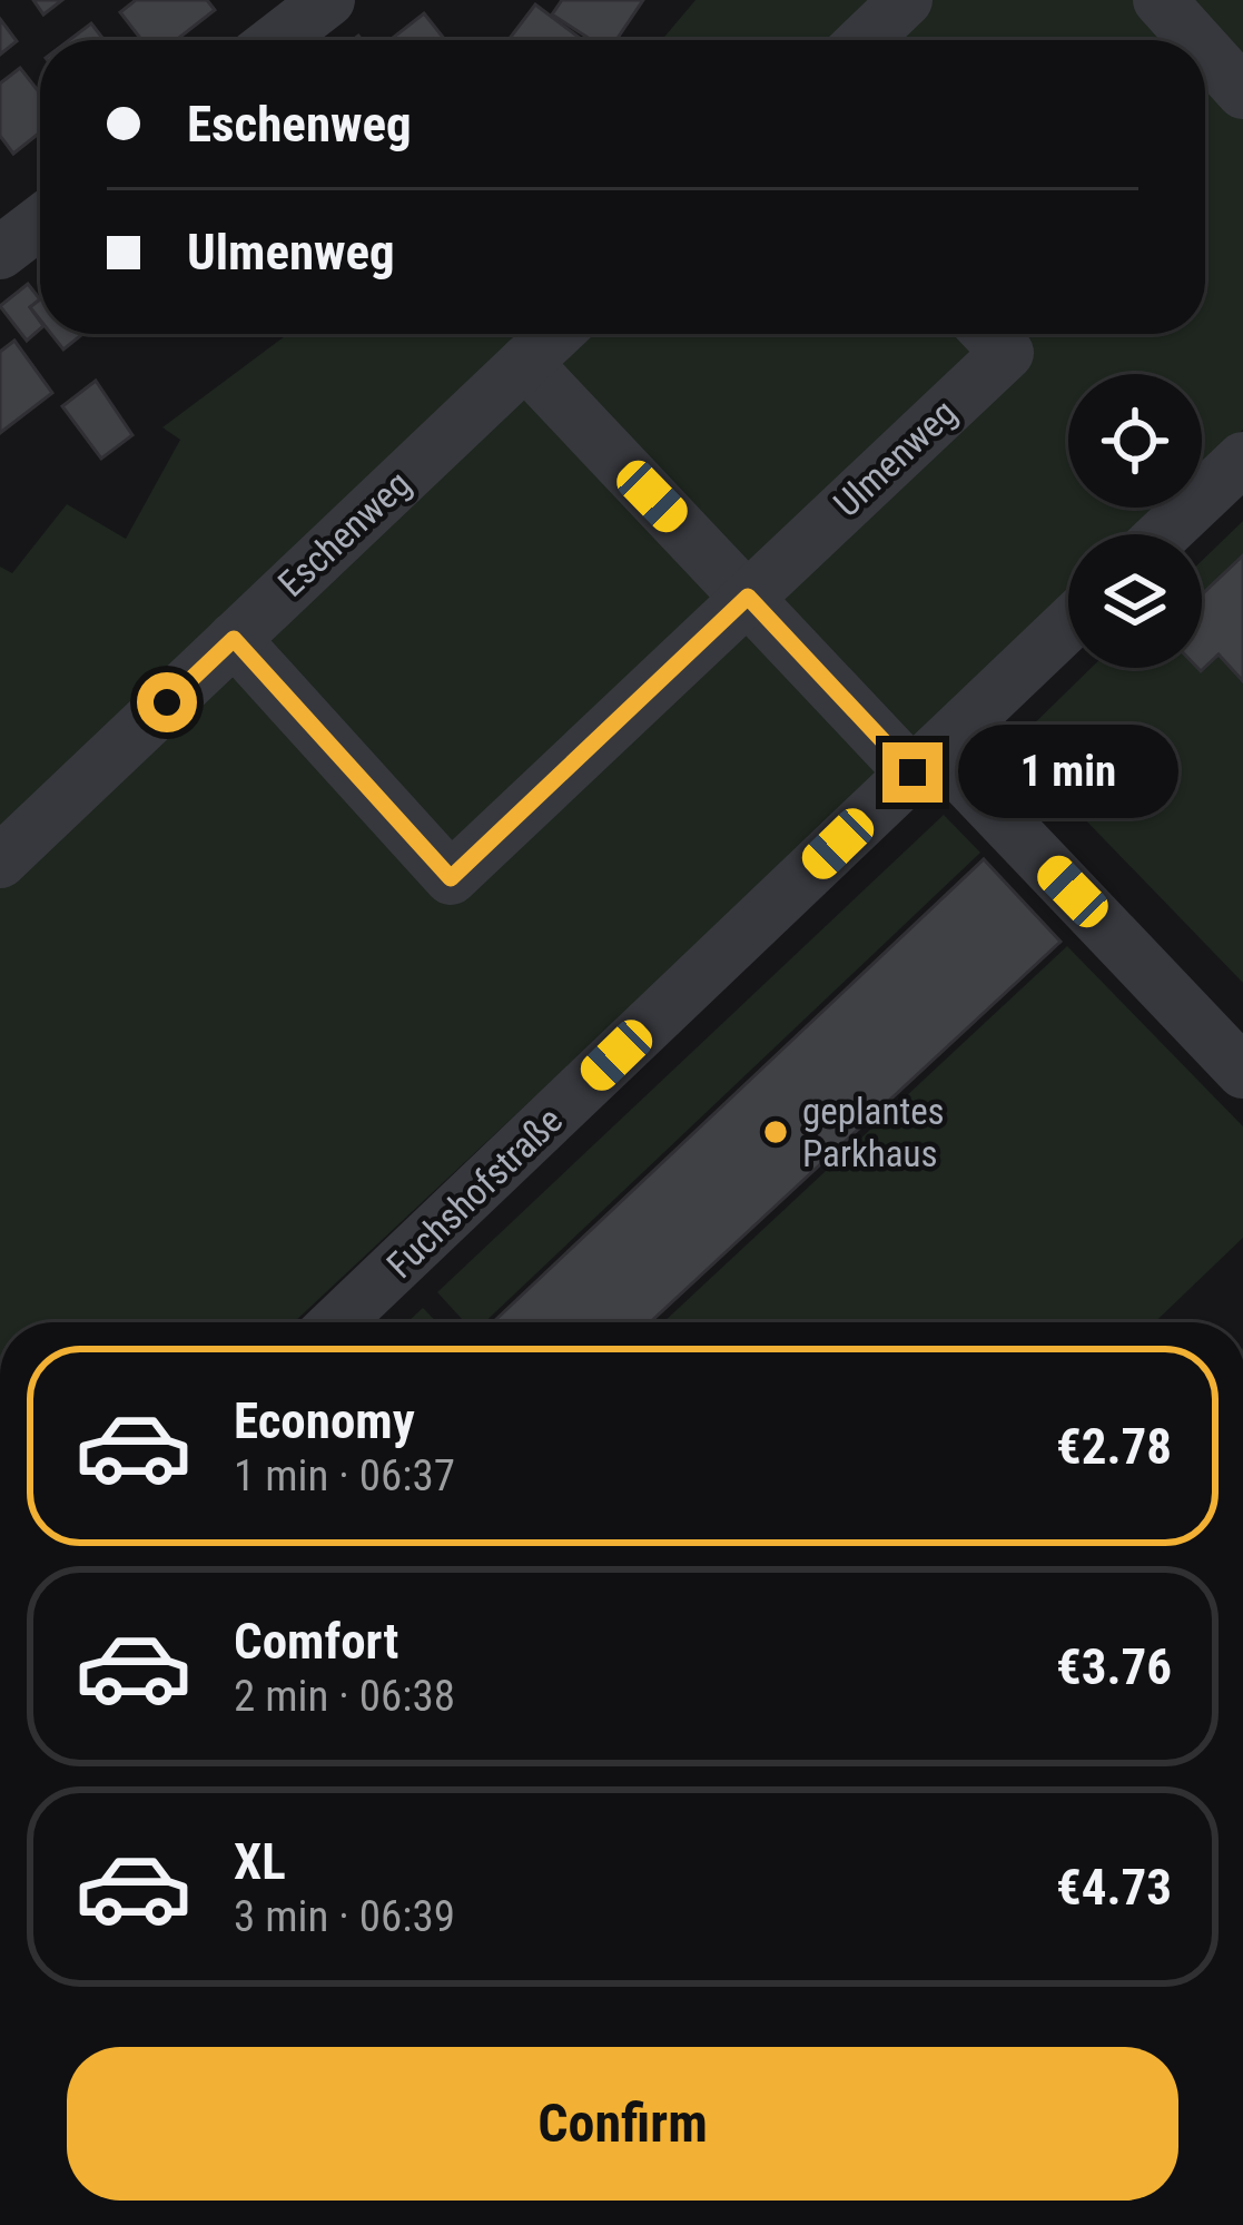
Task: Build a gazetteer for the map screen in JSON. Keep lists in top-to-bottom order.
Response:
{
  "streets": {
    "street": ["Ulmenweg", "Eschenweg", "Fuchshofstraße"]
  },
  "crossings": [
    ["Ulmenweg", "Eschenweg"]
  ],
  "places": ["geplantes Parkhaus"],
  "page": {
    "banner": ["Eschenweg", "Ulmenweg"],
    "bubble": "1 min",
    "list": [
      {
        "name": "Economy",
        "note": "1 min · 06:37",
        "value": "€2.78"
      },
      {
        "name": "Comfort",
        "note": "2 min · 06:38",
        "value": "€3.76"
      },
      {
        "name": "XL",
        "note": "3 min · 06:39",
        "value": "€4.73"
      }
    ],
    "buttons": "Confirm"
  }
}
